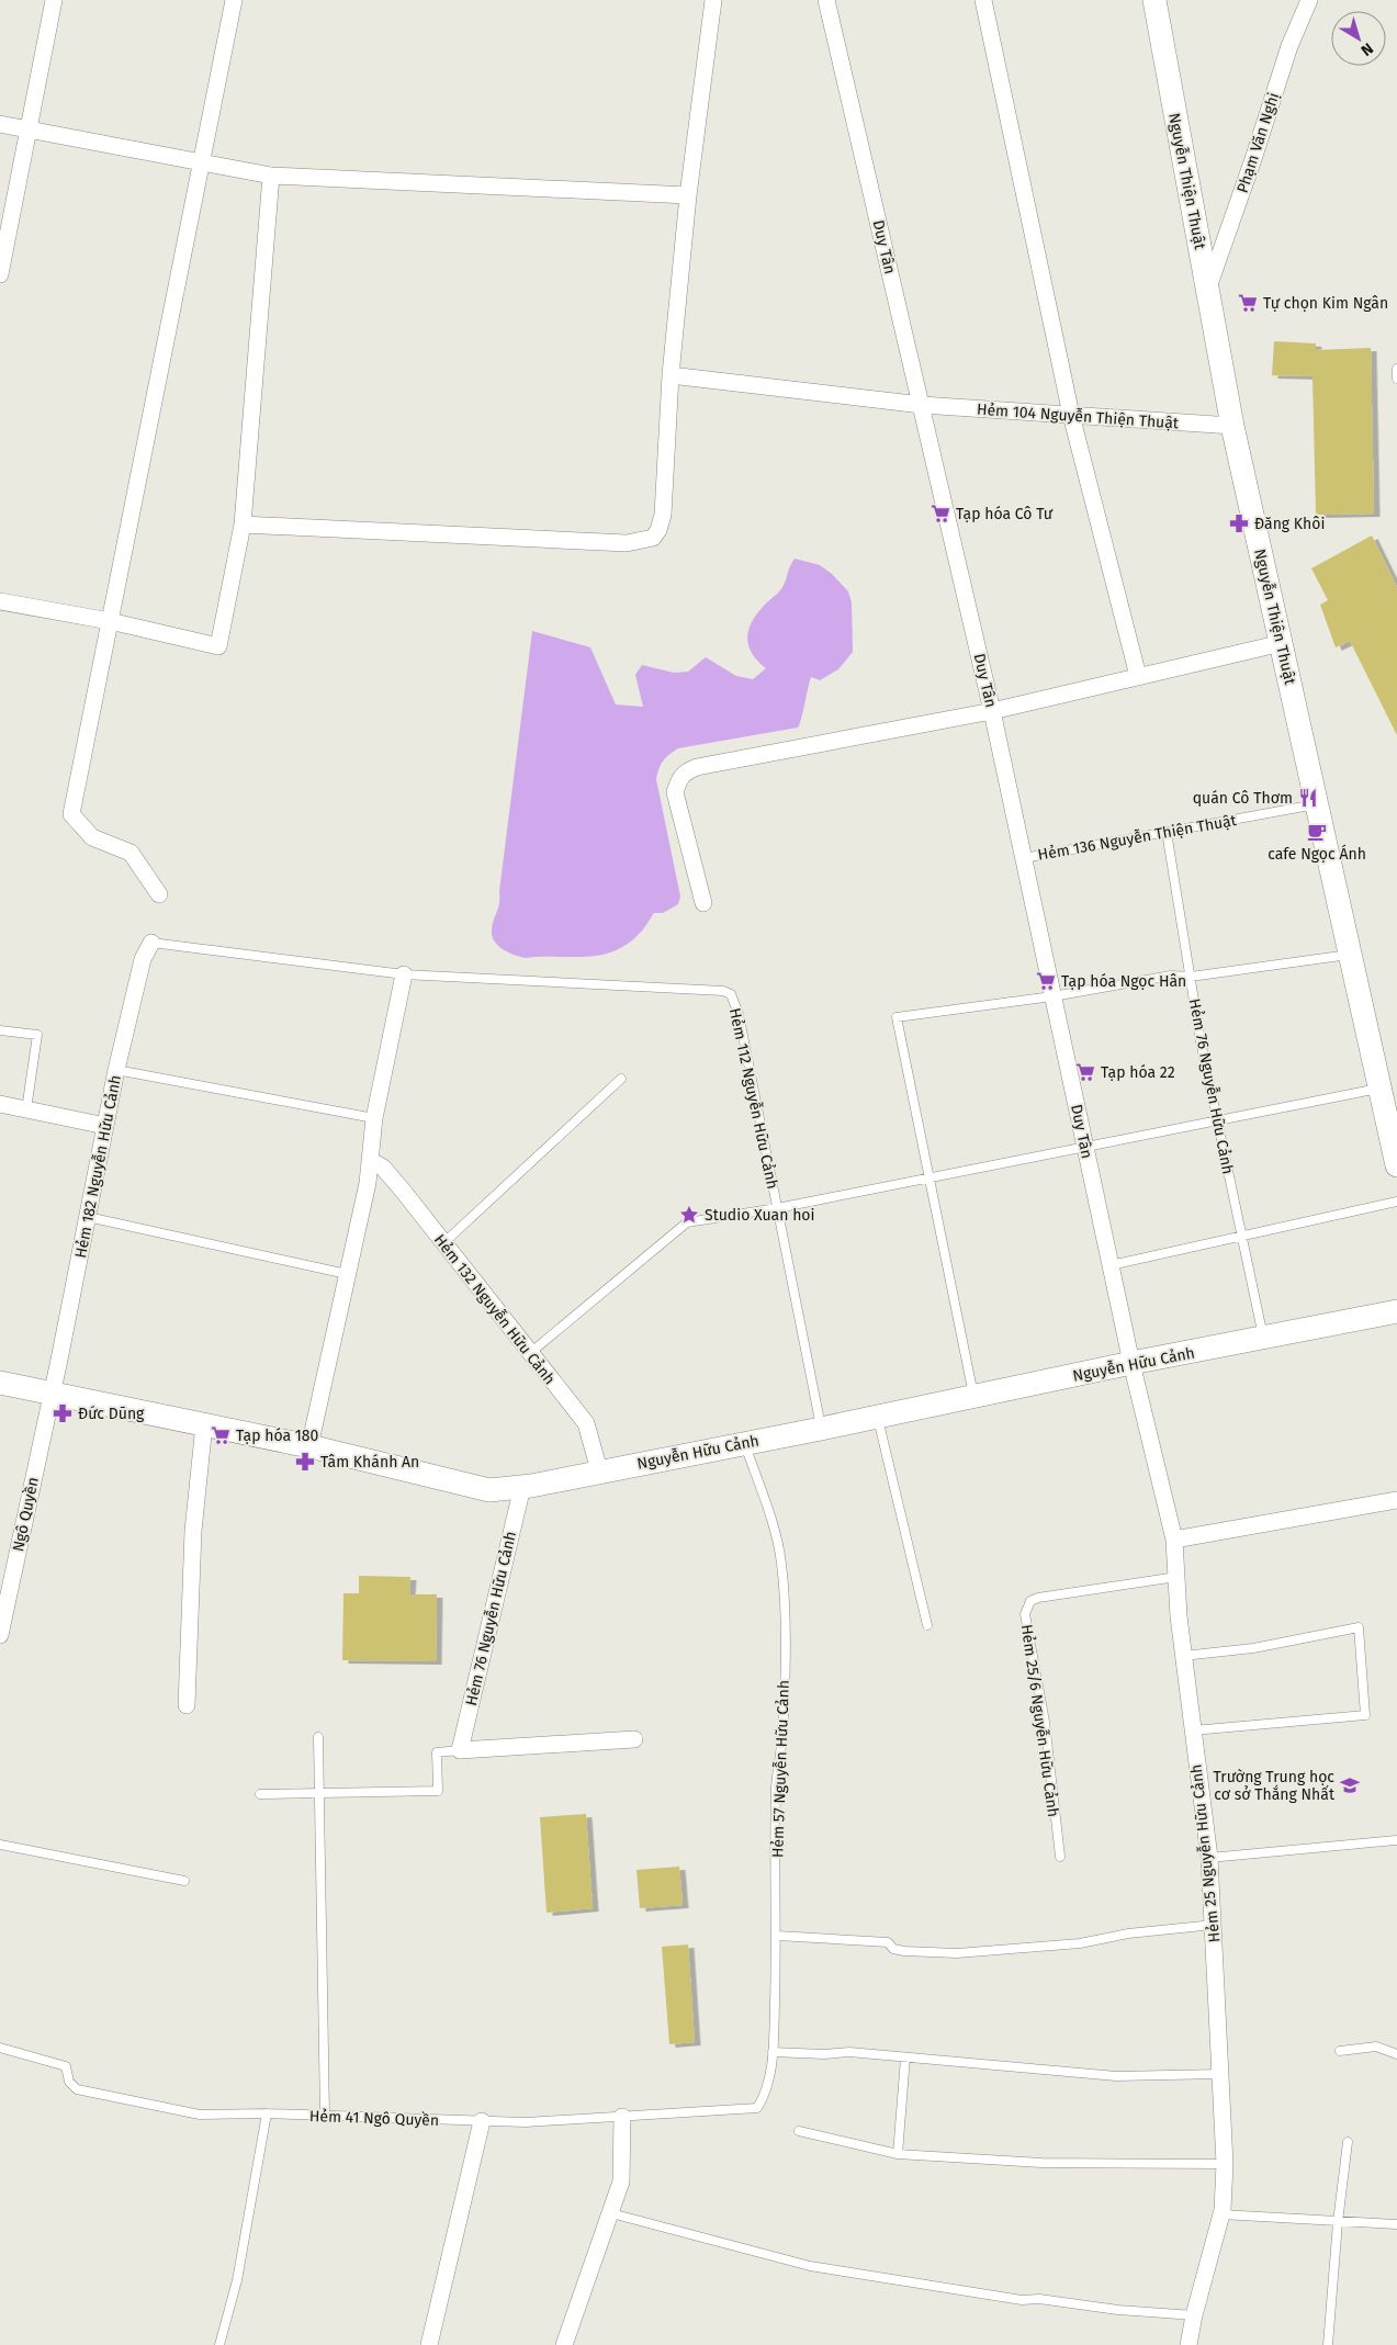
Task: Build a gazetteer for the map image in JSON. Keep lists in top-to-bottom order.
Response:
{
  "streets": {
    "street": [
      "Phạm Văn Nghị",
      "Nguyễn Thiện Thuật",
      "Duy Tân",
      "Hẻm 104 Nguyễn Thiện Thuật",
      "Hẻm 76 Nguyễn Hữu Cảnh",
      "Hẻm 182 Nguyễn Hữu Cảnh",
      "Hẻm 132 Nguyễn Hữu Cảnh",
      "Nguyễn Hữu Cảnh",
      "Ngô Quyền",
      "Hẻm 25 Nguyễn Hữu Cảnh"
    ],
    "lane": [
      "Hẻm 136 Nguyễn Thiện Thuật",
      "Hẻm 112 Nguyễn Hữu Cảnh",
      "Hẻm 25/6 Nguyễn Hữu Cảnh",
      "Hẻm 57 Nguyễn Hữu Cảnh",
      "Hẻm 41 Ngô Quyền"
    ]
  },
  "crossings": [
    ["Phạm Văn Nghị", "Nguyễn Thiện Thuật"],
    ["Nguyễn Thiện Thuật", "Hẻm 104 Nguyễn Thiện Thuật"],
    ["Nguyễn Thiện Thuật", "Hẻm 136 Nguyễn Thiện Thuật"],
    ["Duy Tân", "Hẻm 104 Nguyễn Thiện Thuật"],
    ["Duy Tân", "Hẻm 136 Nguyễn Thiện Thuật"],
    ["Duy Tân", "Nguyễn Hữu Cảnh"],
    ["Duy Tân", "Hẻm 25 Nguyễn Hữu Cảnh"],
    ["Hẻm 136 Nguyễn Thiện Thuật", "Hẻm 76 Nguyễn Hữu Cảnh"],
    ["Hẻm 76 Nguyễn Hữu Cảnh", "Nguyễn Hữu Cảnh"],
    ["Hẻm 112 Nguyễn Hữu Cảnh", "Nguyễn Hữu Cảnh"],
    ["Hẻm 182 Nguyễn Hữu Cảnh", "Nguyễn Hữu Cảnh"],
    ["Hẻm 182 Nguyễn Hữu Cảnh", "Ngô Quyền"],
    ["Hẻm 132 Nguyễn Hữu Cảnh", "Nguyễn Hữu Cảnh"],
    ["Nguyễn Hữu Cảnh", "Ngô Quyền"],
    ["Nguyễn Hữu Cảnh", "Hẻm 57 Nguyễn Hữu Cảnh"],
    ["Nguyễn Hữu Cảnh", "Hẻm 25 Nguyễn Hữu Cảnh"],
    ["Hẻm 25/6 Nguyễn Hữu Cảnh", "Hẻm 25 Nguyễn Hữu Cảnh"],
    ["Hẻm 57 Nguyễn Hữu Cảnh", "Hẻm 41 Ngô Quyền"]
  ],
  "places": {
    "supermarket": [
      "Tự chọn Kim Ngân",
      "Tạp hóa Cô Tư",
      "Tạp hóa Ngọc Hân",
      "Tạp hóa 22",
      "Tạp hóa 180"
    ],
    "pharmacy": ["Đăng Khôi", "Đức Dũng", "Tâm Khánh An"],
    "restaurant": ["quán Cô Thơm"],
    "cafe": ["cafe Ngọc Ánh"],
    "place": ["Studio Xuan hoi"],
    "school or university": ["Trường Trung học cơ sở Thắng Nhất"]
  },
  "north": "bottom right"
}
